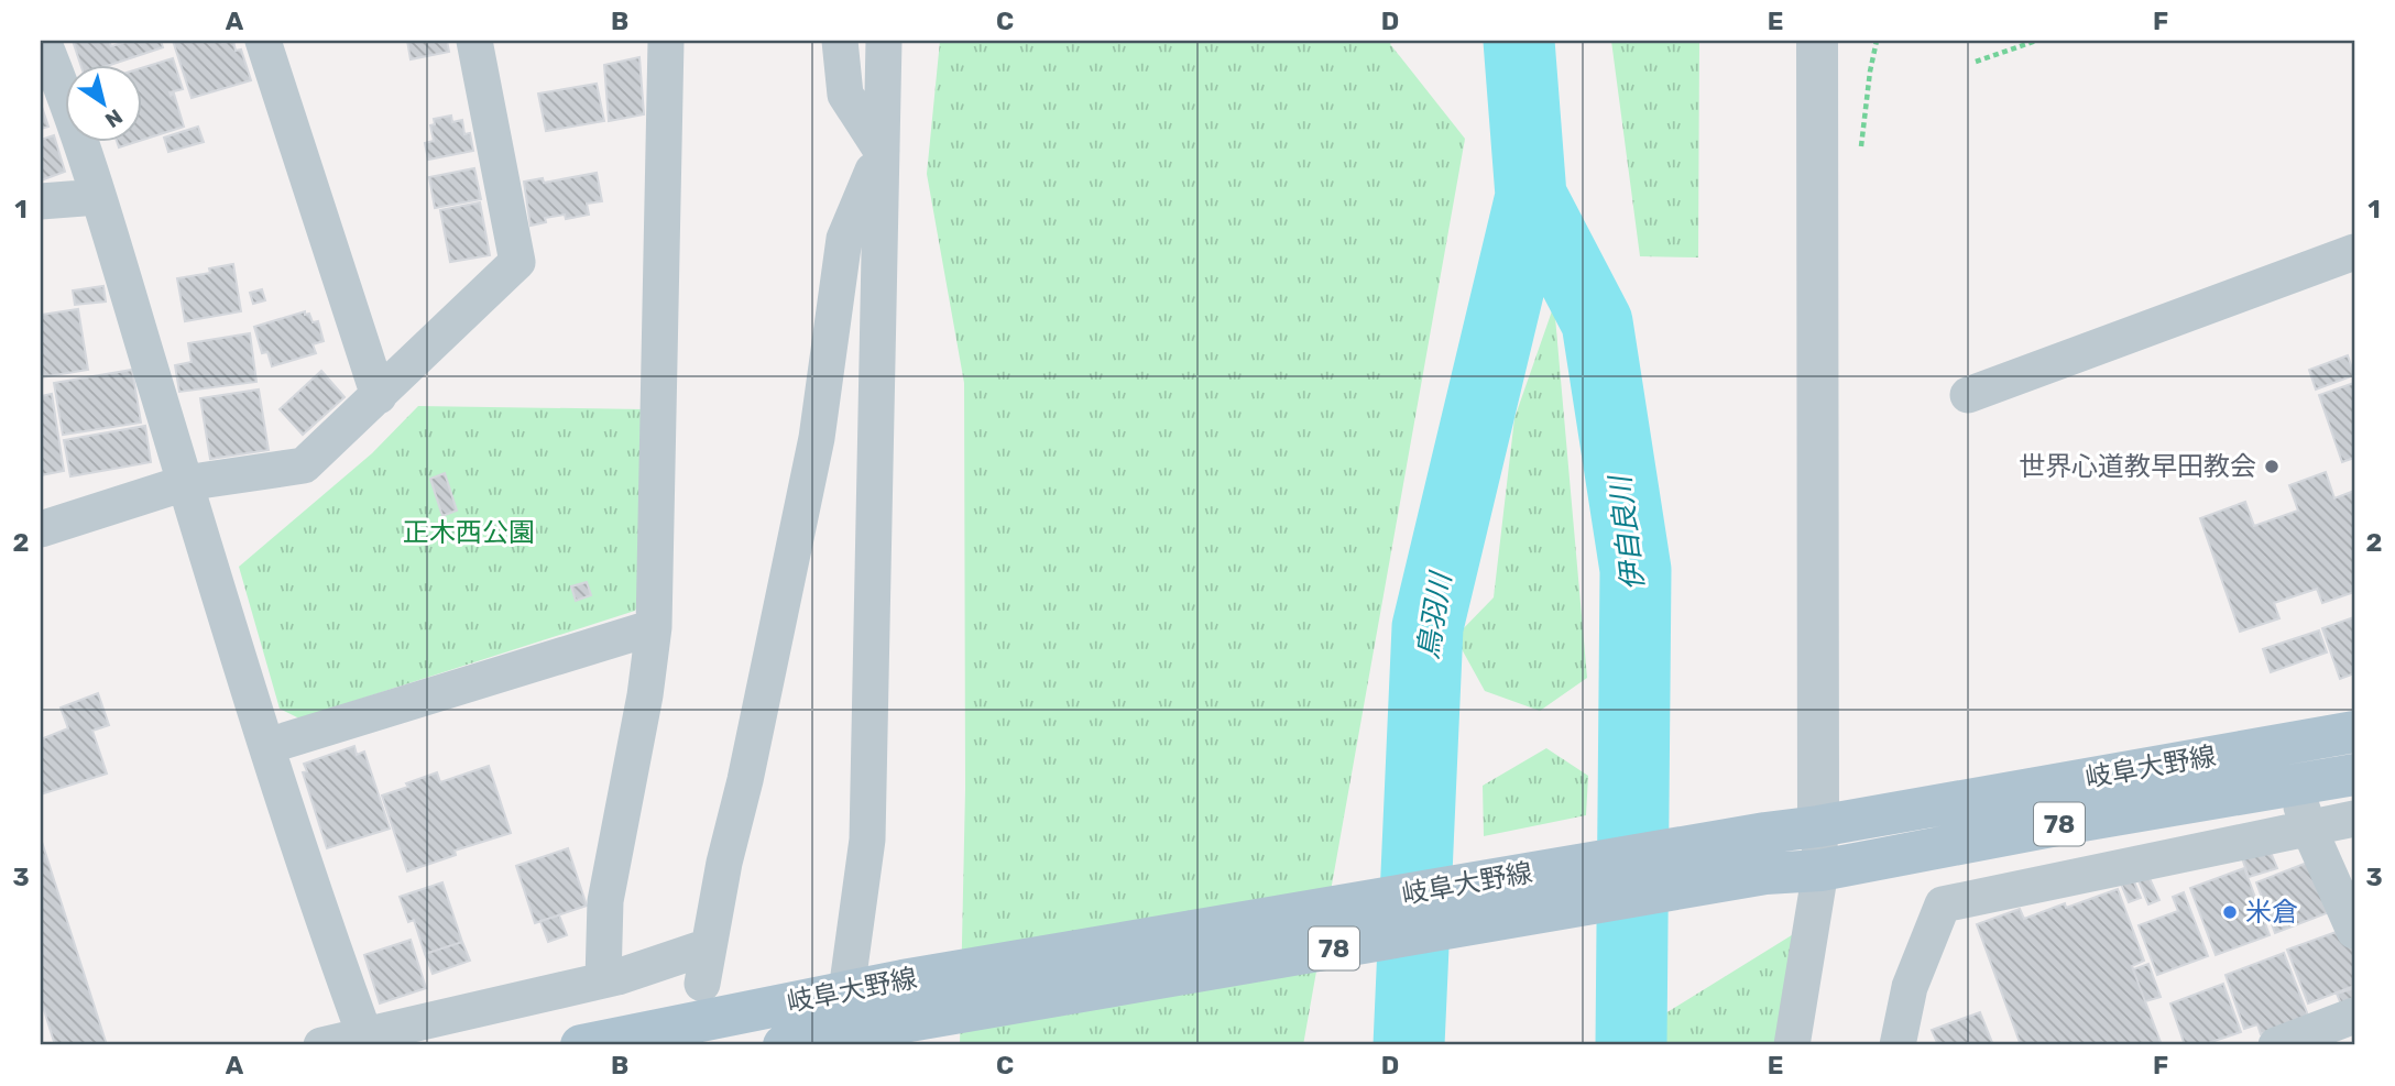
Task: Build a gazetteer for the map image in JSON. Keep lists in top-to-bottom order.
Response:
{
  "streets": {
    "main road": ["岐阜大野線", "78"]
  },
  "water": ["伊自良川", "鳥羽川"],
  "parks": ["正木西公園"],
  "places": ["世界心道教早田教会", "米倉"],
  "north": "bottom right",
  "grid": {
    "columns": [
      "A",
      "B",
      "C",
      "D",
      "E",
      "F"
    ],
    "rows": ["1", "2", "3"]
  }
}
